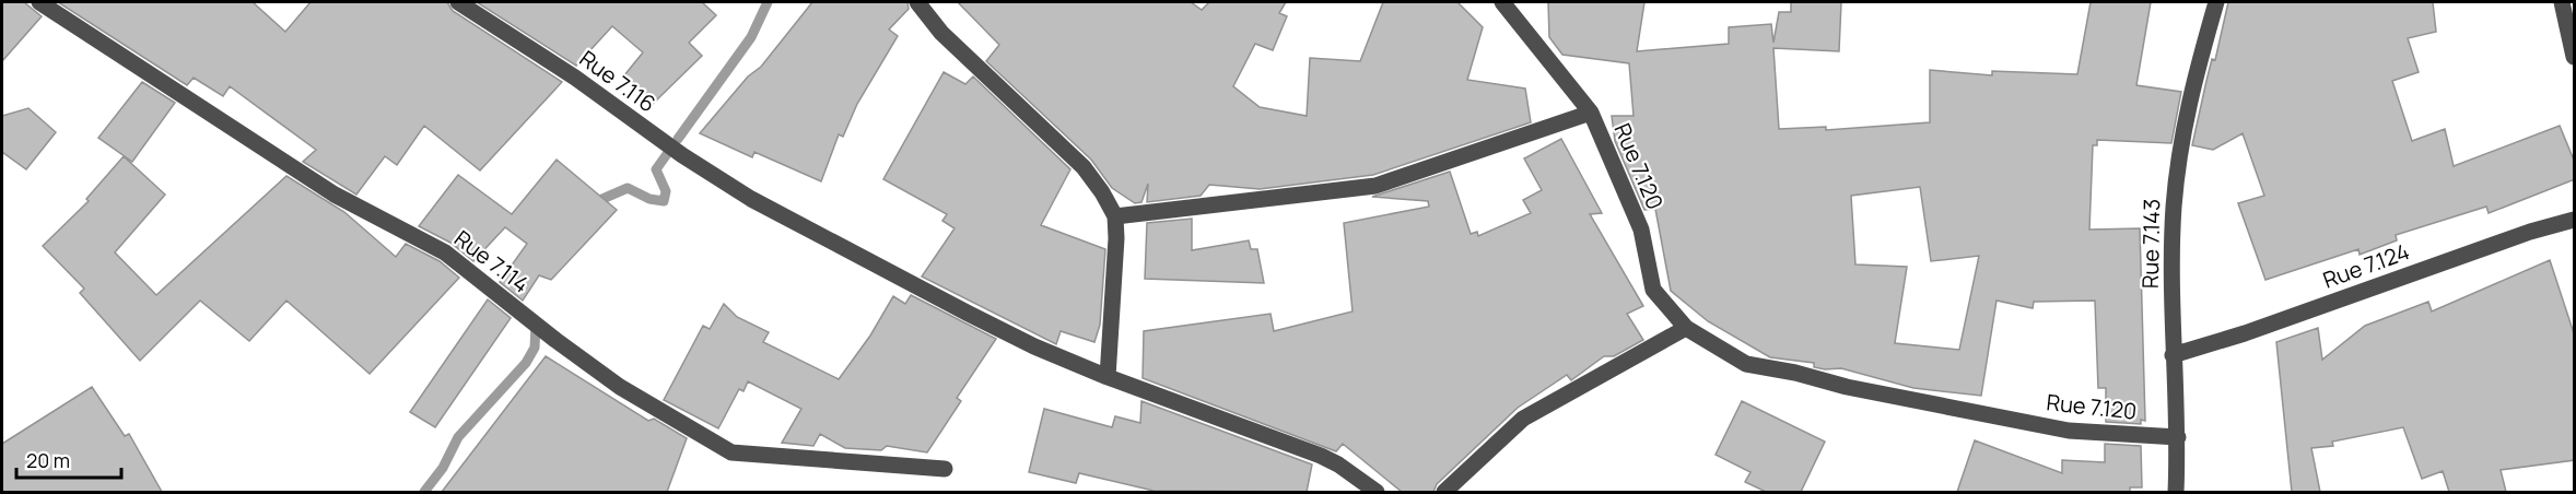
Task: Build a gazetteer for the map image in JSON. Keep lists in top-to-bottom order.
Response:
{
  "streets": {
    "street": [
      "Rue 7.116",
      "Rue 7.120",
      "Rue 7.143",
      "Rue 7.114",
      "Rue 7.124"
    ]
  },
  "crossings": [
    ["Rue 7.120", "Rue 7.143"],
    ["Rue 7.143", "Rue 7.124"]
  ],
  "scale_bar": "20 m"
}
